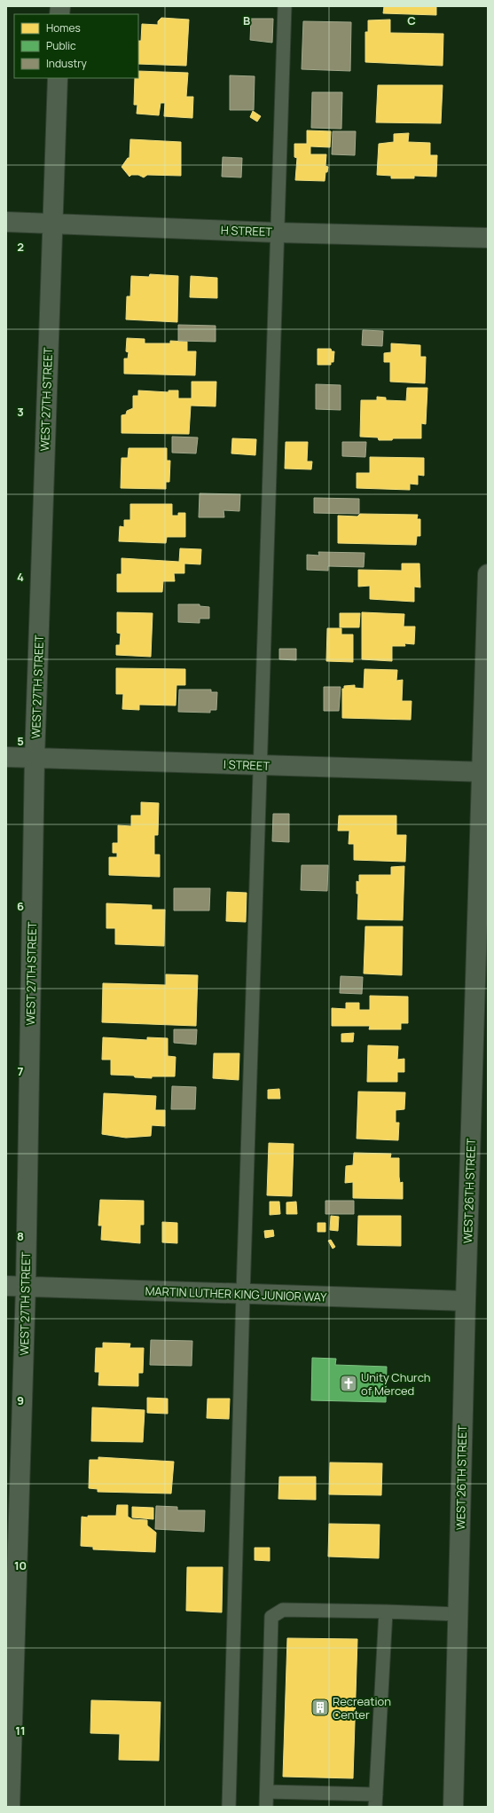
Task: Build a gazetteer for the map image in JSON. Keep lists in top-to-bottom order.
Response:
{
  "streets": {
    "street": [
      "H STREET",
      "WEST 27TH STREET",
      "I STREET",
      "WEST 26TH STREET",
      "MARTIN LUTHER KING JUNIOR WAY"
    ]
  },
  "crossings": [
    ["H STREET", "WEST 27TH STREET"],
    ["WEST 27TH STREET", "I STREET"],
    ["WEST 27TH STREET", "MARTIN LUTHER KING JUNIOR WAY"],
    ["I STREET", "WEST 26TH STREET"],
    ["WEST 26TH STREET", "MARTIN LUTHER KING JUNIOR WAY"]
  ],
  "places": {
    "church": ["Unity Church of Merced"],
    "building": ["Recreation Center"]
  },
  "legend": ["Homes", "Public", "Industry"],
  "grid": {
    "columns": ["B", "C"],
    "rows": [
      "2",
      "3",
      "4",
      "5",
      "6",
      "7",
      "8",
      "9",
      "10",
      "11"
    ]
  }
}
